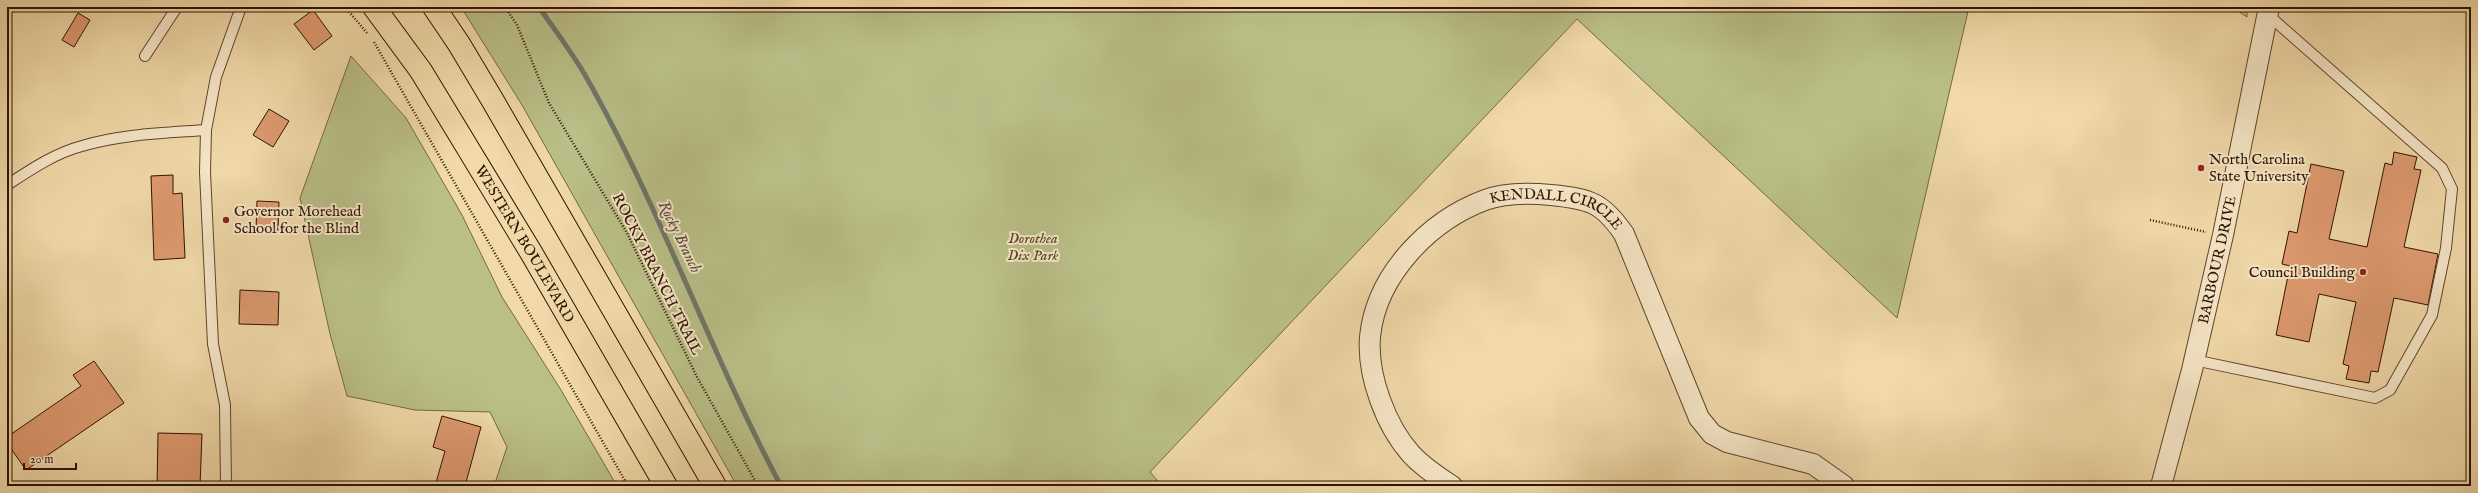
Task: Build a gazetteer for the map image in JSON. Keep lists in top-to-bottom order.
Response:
{
  "streets": {
    "main road": ["WESTERN BOULEVARD"],
    "street": ["KENDALL CIRCLE", "BARBOUR DRIVE"],
    "path": ["ROCKY BRANCH TRAIL"]
  },
  "water": ["Rocky Branch"],
  "parks": ["Dorothea Dix Park"],
  "places": ["North Carolina State University", "Governor Morehead School for the Blind", "Council Building"],
  "scale_bar": "20 m"
}
